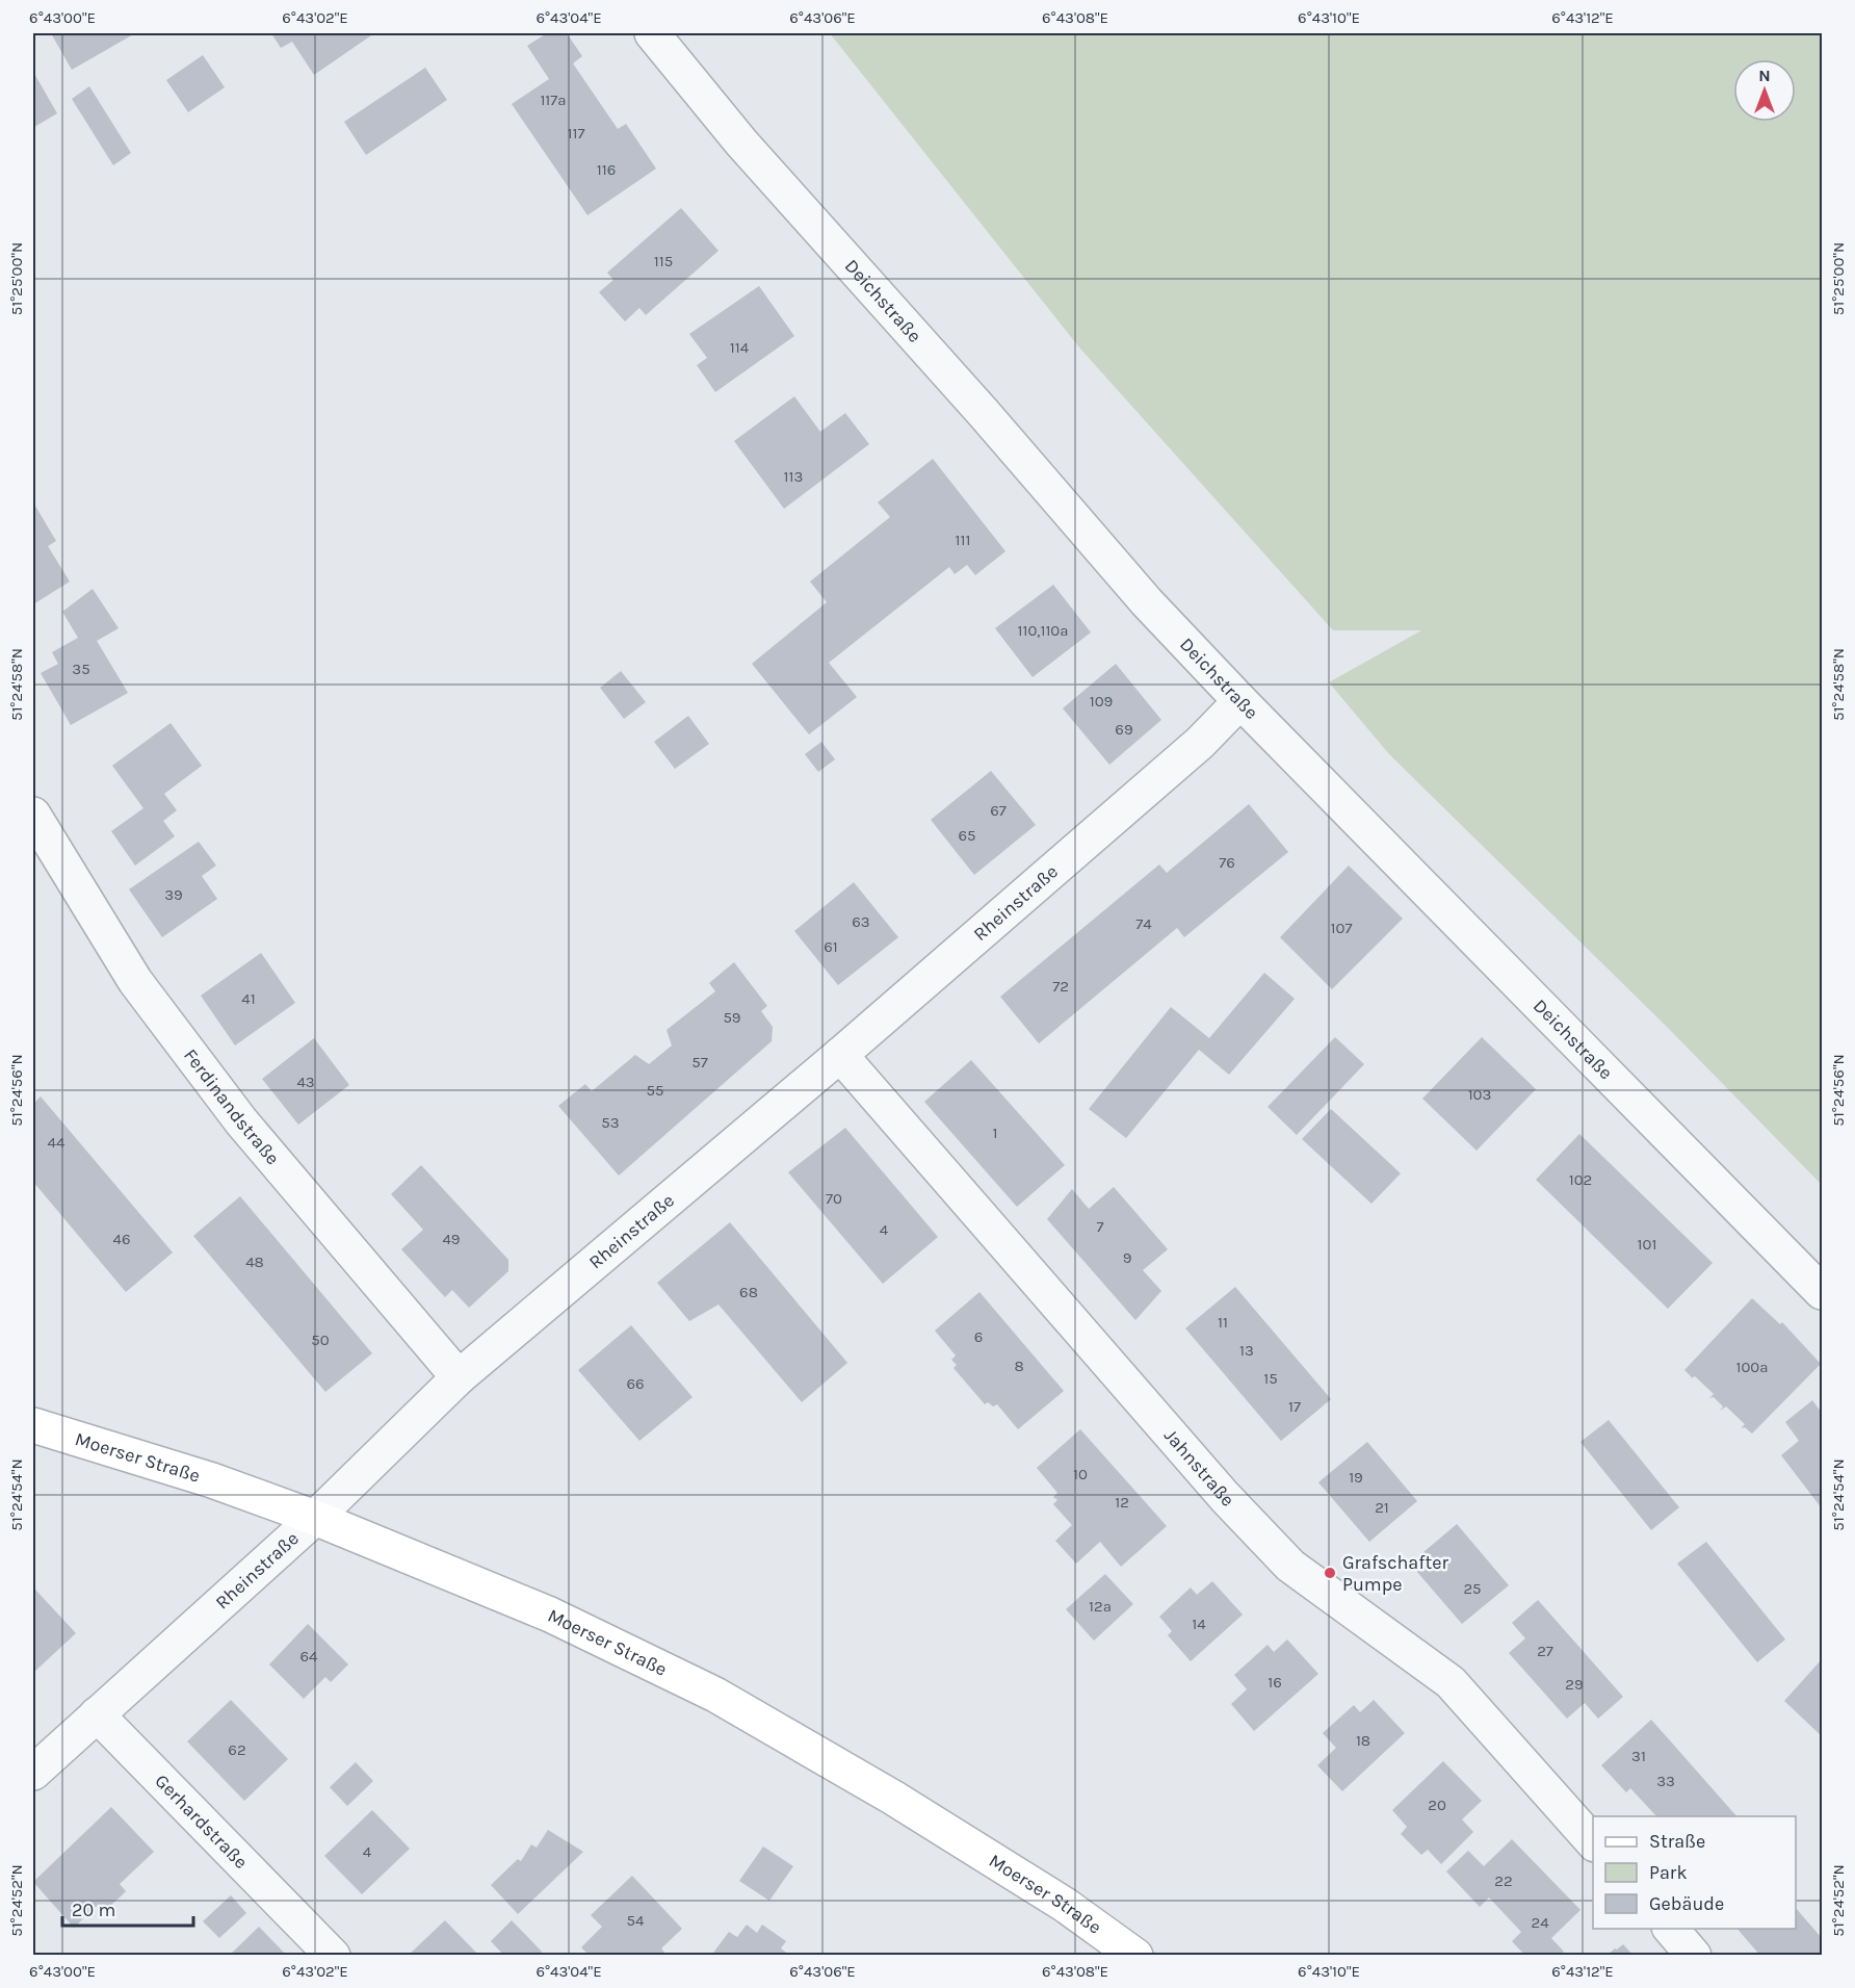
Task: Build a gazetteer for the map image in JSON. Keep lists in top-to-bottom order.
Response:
{
  "streets": {
    "main road": ["Moerser Straße"],
    "street": [
      "Deichstraße",
      "Rheinstraße",
      "Ferdinandstraße",
      "Jahnstraße",
      "Gerhardstraße"
    ]
  },
  "crossings": [
    ["Deichstraße", "Rheinstraße"],
    ["Rheinstraße", "Ferdinandstraße"],
    ["Rheinstraße", "Moerser Straße"],
    ["Rheinstraße", "Jahnstraße"],
    ["Rheinstraße", "Gerhardstraße"]
  ],
  "places": ["Grafschafter Pumpe"],
  "house_numbers": [
    "117a",
    "117",
    "116",
    "115",
    "114",
    "113",
    "111",
    "110,110a",
    "35",
    "109",
    "69",
    "67",
    "65",
    "76",
    "39",
    "63",
    "74",
    "107",
    "61",
    "72",
    "41",
    "59",
    "57",
    "43",
    "55",
    "103",
    "53",
    "1",
    "44",
    "102",
    "70",
    "7",
    "4",
    "46",
    "49",
    "101",
    "9",
    "48",
    "68",
    "11",
    "6",
    "50",
    "13",
    "8",
    "100a",
    "15",
    "66",
    "17",
    "10",
    "19",
    "12",
    "21",
    "25",
    "12a",
    "14",
    "27",
    "64",
    "16",
    "29",
    "18",
    "62",
    "31",
    "33",
    "20",
    "4",
    "22",
    "54",
    "24"
  ],
  "legend": ["Straße", "Park", "Gebäude"],
  "scale_bar": "20 m",
  "north": "top",
  "coordinates": [
    "6°43'00\"E",
    "6°43'02\"E",
    "6°43'04\"E",
    "6°43'06\"E",
    "6°43'08\"E",
    "6°43'10\"E",
    "6°43'12\"E",
    "51°25'00\"N",
    "51°24'58\"N",
    "51°24'56\"N",
    "51°24'54\"N",
    "51°24'52\"N"
  ]
}
